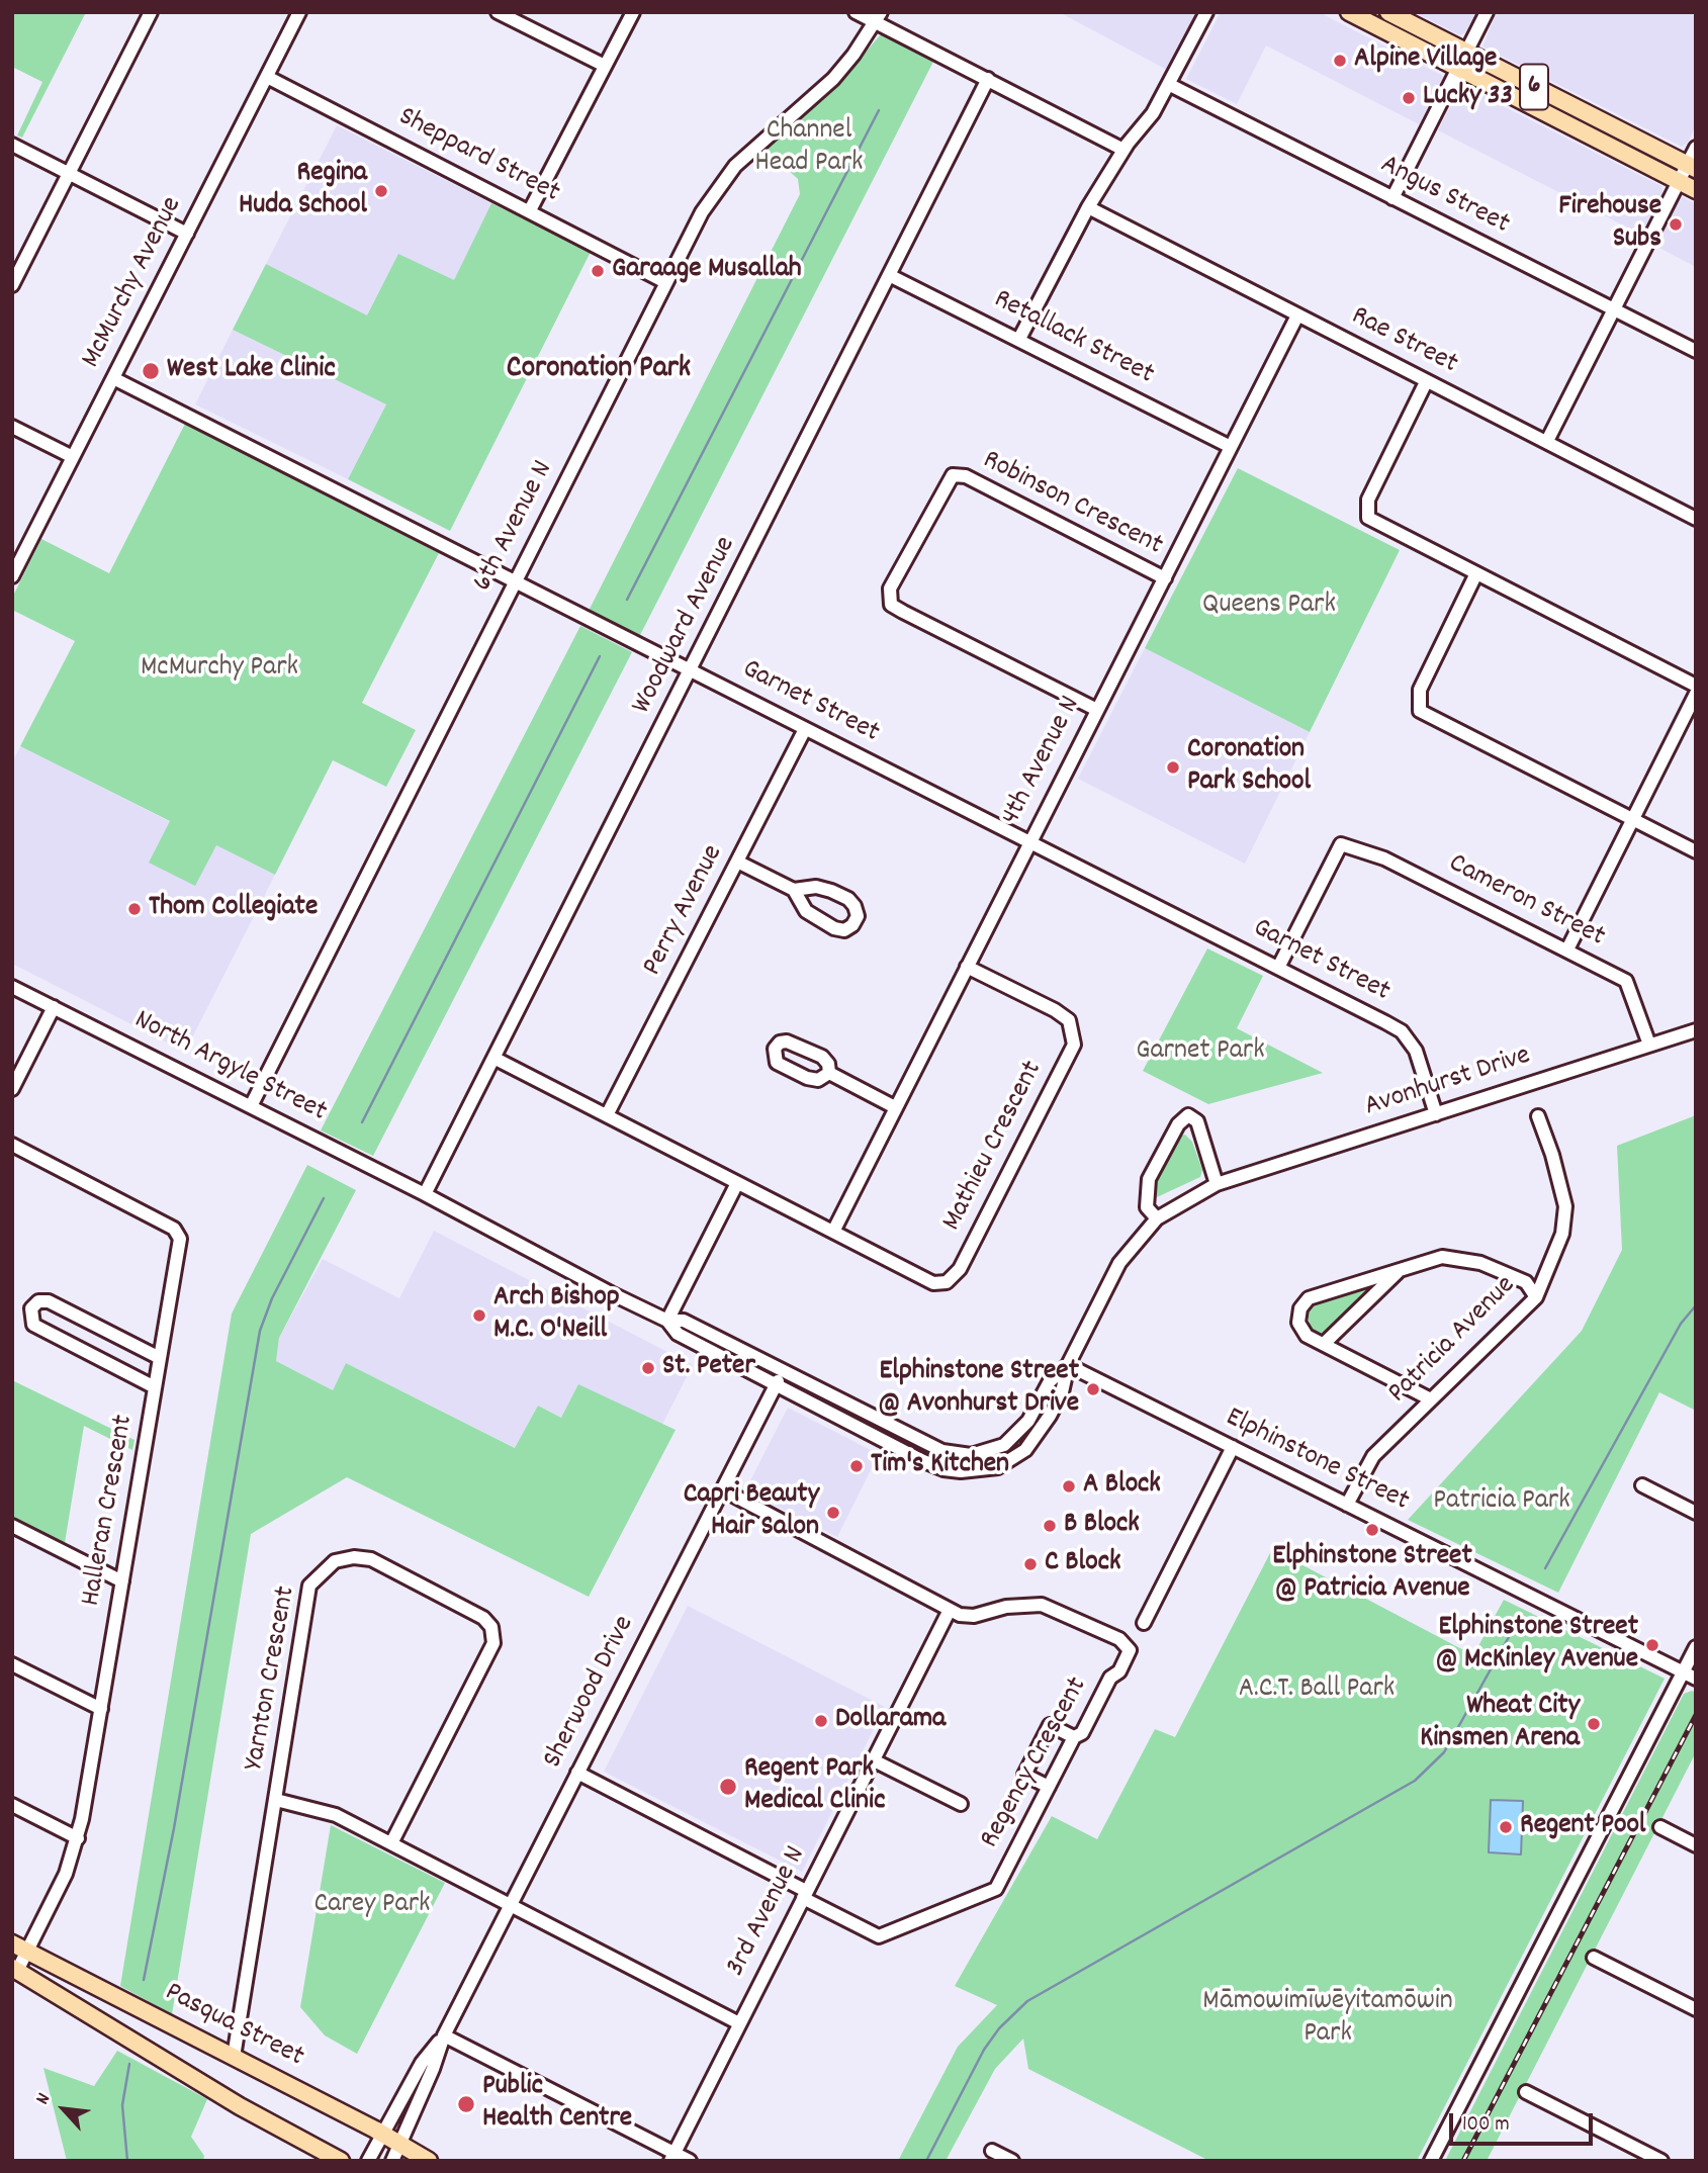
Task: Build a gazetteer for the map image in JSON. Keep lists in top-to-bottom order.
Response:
{
  "streets": {
    "main road": ["6", "Pasqua Street"],
    "street": [
      "Sheppard Street",
      "Angus Street",
      "McMurchy Avenue",
      "Retallack Street",
      "Rae Street",
      "Robinson Crescent",
      "6th Avenue N",
      "Woodward Avenue",
      "Garnet Street",
      "4th Avenue N",
      "Cameron Street",
      "Perry Avenue",
      "North Argyle Street",
      "Avonhurst Drive",
      "Mathieu Crescent",
      "Patricia Avenue",
      "Elphinstone Street",
      "Halleran Crescent",
      "Yarnton Crescent",
      "Sherwood Drive",
      "Regency Crescent",
      "3rd Avenue N"
    ]
  },
  "crossings": [
    ["Sheppard Street", "McMurchy Avenue"],
    ["Sheppard Street", "6th Avenue N"],
    ["McMurchy Avenue", "Garnet Street"],
    ["Retallack Street", "Woodward Avenue"],
    ["Retallack Street", "4th Avenue N"],
    ["Rae Street", "4th Avenue N"],
    ["Robinson Crescent", "4th Avenue N"],
    ["6th Avenue N", "Garnet Street"],
    ["6th Avenue N", "North Argyle Street"],
    ["Woodward Avenue", "Garnet Street"],
    ["Woodward Avenue", "North Argyle Street"],
    ["Garnet Street", "4th Avenue N"],
    ["Garnet Street", "Cameron Street"],
    ["Garnet Street", "Perry Avenue"],
    ["Garnet Street", "Avonhurst Drive"],
    ["4th Avenue N", "Mathieu Crescent"],
    ["Cameron Street", "Avonhurst Drive"],
    ["Avonhurst Drive", "Elphinstone Street"],
    ["Avonhurst Drive", "Sherwood Drive"],
    ["Patricia Avenue", "Elphinstone Street"],
    ["Halleran Crescent", "Pasqua Street"],
    ["Yarnton Crescent", "Pasqua Street"],
    ["Sherwood Drive", "Regency Crescent"],
    ["Sherwood Drive", "Pasqua Street"],
    ["Regency Crescent", "3rd Avenue N"]
  ],
  "districts": ["Coronation Park"],
  "parks": [
    "Channel Head Park",
    "Queens Park",
    "McMurchy Park",
    "Garnet Park",
    "Patricia Park",
    "A.C.T. Ball Park",
    "Carey Park",
    "Māmowimīwēyitamōwin Park"
  ],
  "places": [
    "Alpine Village",
    "Lucky 33",
    "Regina Huda School",
    "Firehouse Subs",
    "Garaage Musallah",
    "West Lake Clinic",
    "Coronation Park School",
    "Thom Collegiate",
    "Arch Bishop M.C. O'Neill",
    "St. Peter",
    "Elphinstone Street @ Avonhurst Drive",
    "Tim's Kitchen",
    "A Block",
    "Capri Beauty Hair Salon",
    "B Block",
    "Elphinstone Street @ Patricia Avenue",
    "C Block",
    "Elphinstone Street @ McKinley Avenue",
    "Dollarama",
    "Wheat City Kinsmen Arena",
    "Regent Park Medical Clinic",
    "Regent Pool",
    "Public Health Centre"
  ],
  "scale_bar": "100 m",
  "north": "top left"
}
